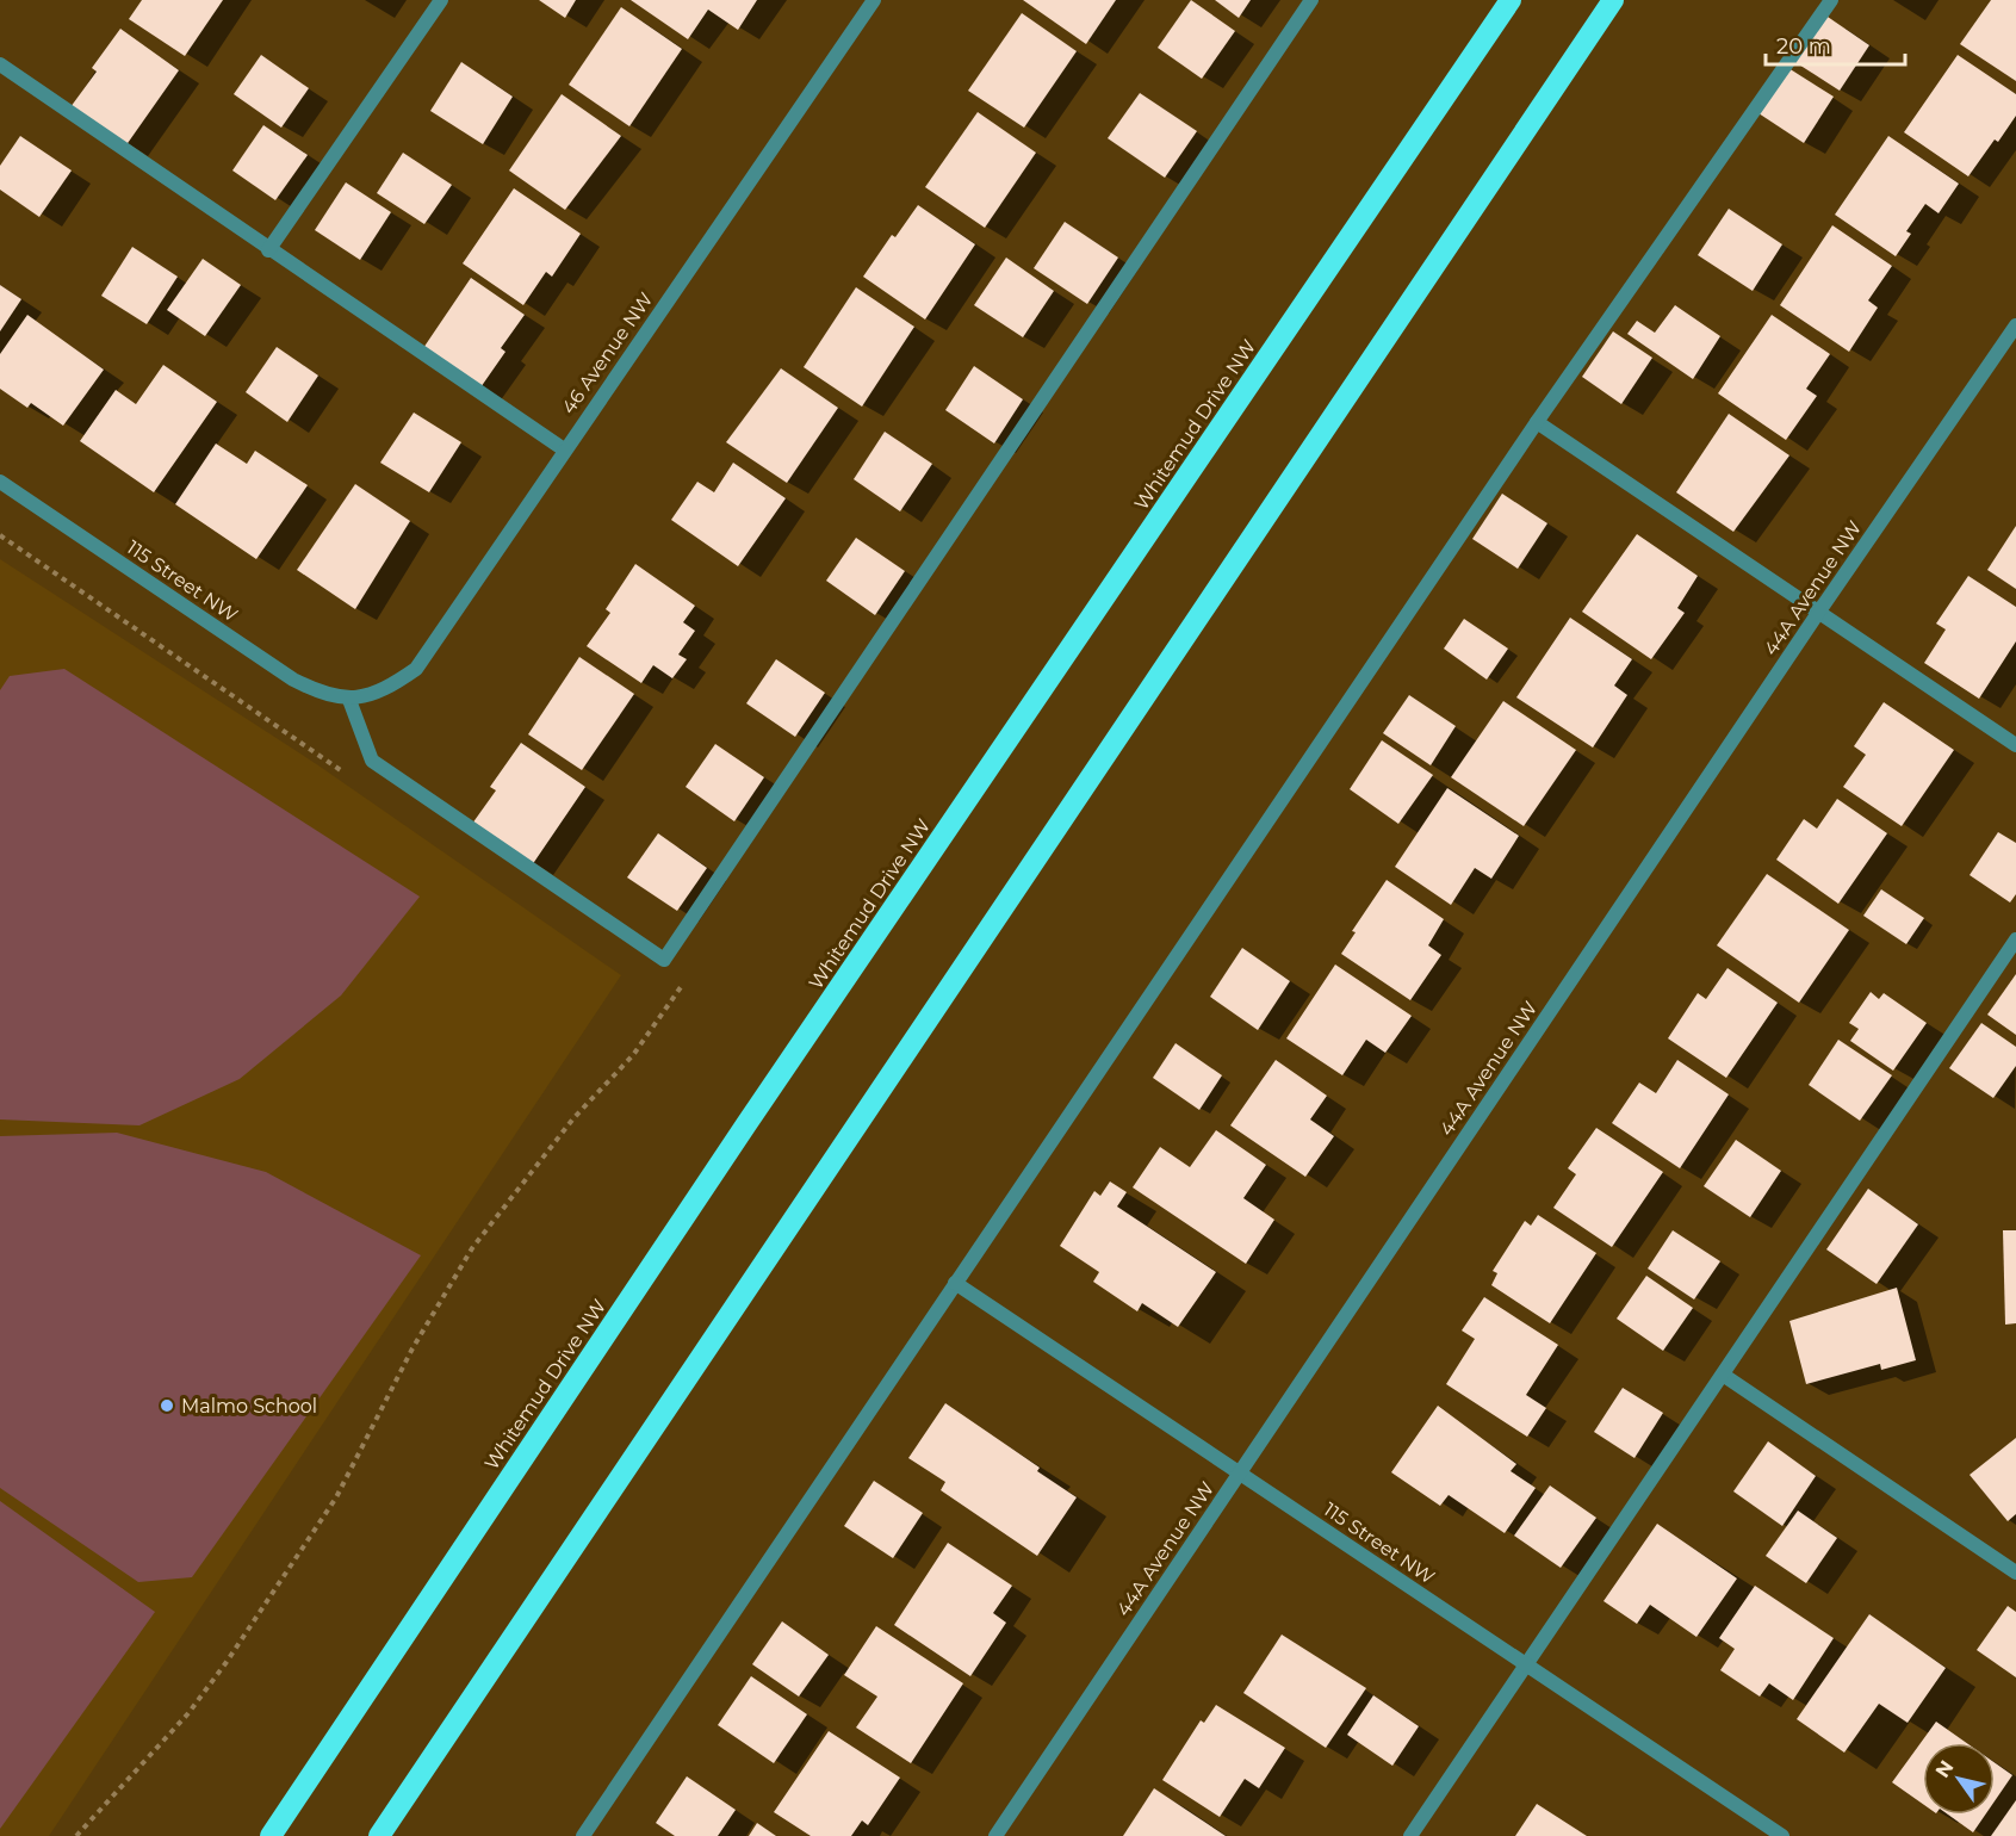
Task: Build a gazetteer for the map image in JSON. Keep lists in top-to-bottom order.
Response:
{
  "streets": {
    "highway": ["Whitemud Drive NW"],
    "street": ["46 Avenue NW", "115 Street NW", "44A Avenue NW"]
  },
  "crossings": [
    ["46 Avenue NW", "115 Street NW"],
    ["115 Street NW", "44A Avenue NW"]
  ],
  "places": ["Malmo School"],
  "scale_bar": "20 m",
  "north": "top left"
}
